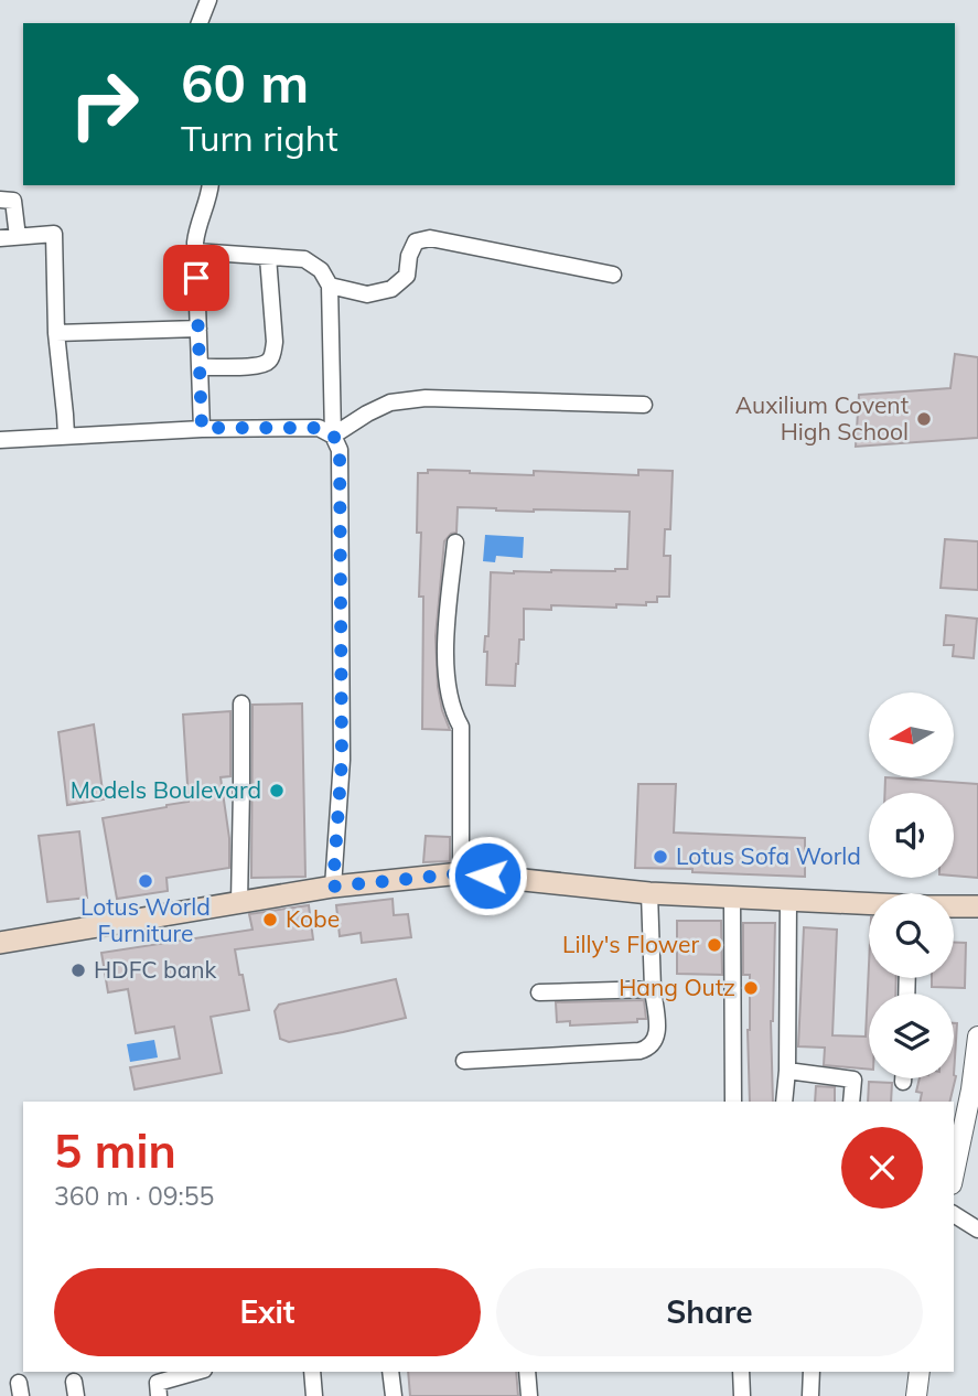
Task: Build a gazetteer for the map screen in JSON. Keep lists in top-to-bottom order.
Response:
{
  "places": [
    "Auxilium Covent High School",
    "Models Boulevard",
    "Lotus Sofa World",
    "Lotus World Furniture",
    "Kobe",
    "Lilly's Flower",
    "HDFC bank",
    "Hang Outz"
  ],
  "north": "left",
  "page": {
    "turn": ["60 m", "Turn right"],
    "heading": ["5 min", "360 m · 09:55"],
    "buttons": ["Exit", "Share"]
  }
}
